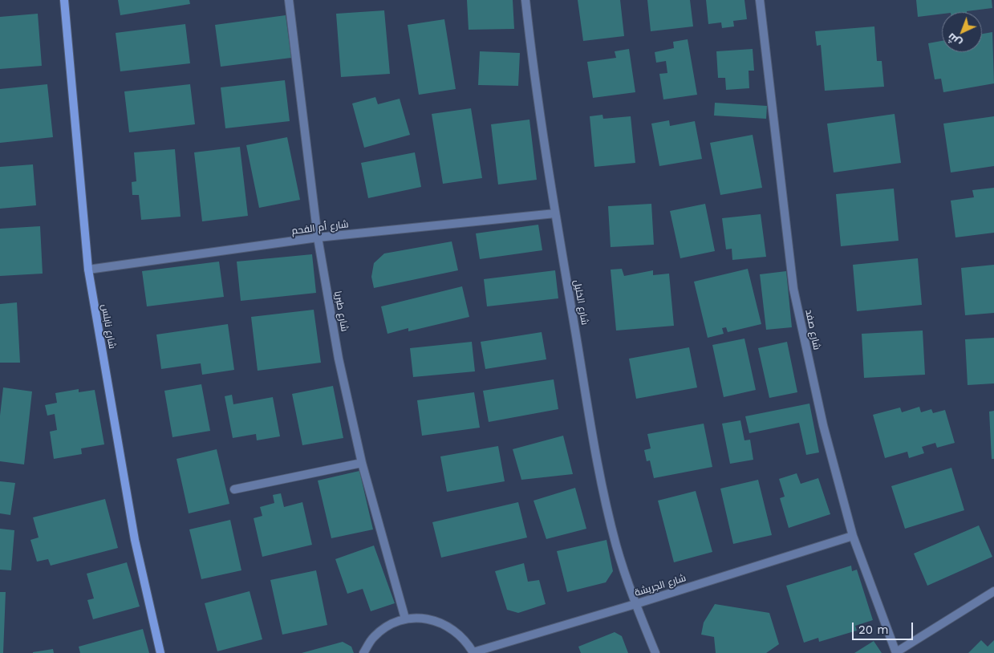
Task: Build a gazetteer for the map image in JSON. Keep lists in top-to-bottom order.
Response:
{
  "streets": {
    "street": [
      "شارع أم الفحم",
      "شارع الخليل",
      "شارع طبريا",
      "شارع نابلس",
      "شارع صفد",
      "شارع الجريشة"
    ]
  },
  "crossings": [
    ["شارع أم الفحم", "شارع الخليل"],
    ["شارع أم الفحم", "شارع طبريا"],
    ["شارع أم الفحم", "شارع نابلس"],
    ["شارع الخليل", "شارع الجريشة"],
    ["شارع صفد", "شارع الجريشة"]
  ],
  "scale_bar": "20 m",
  "north": "bottom left"
}
